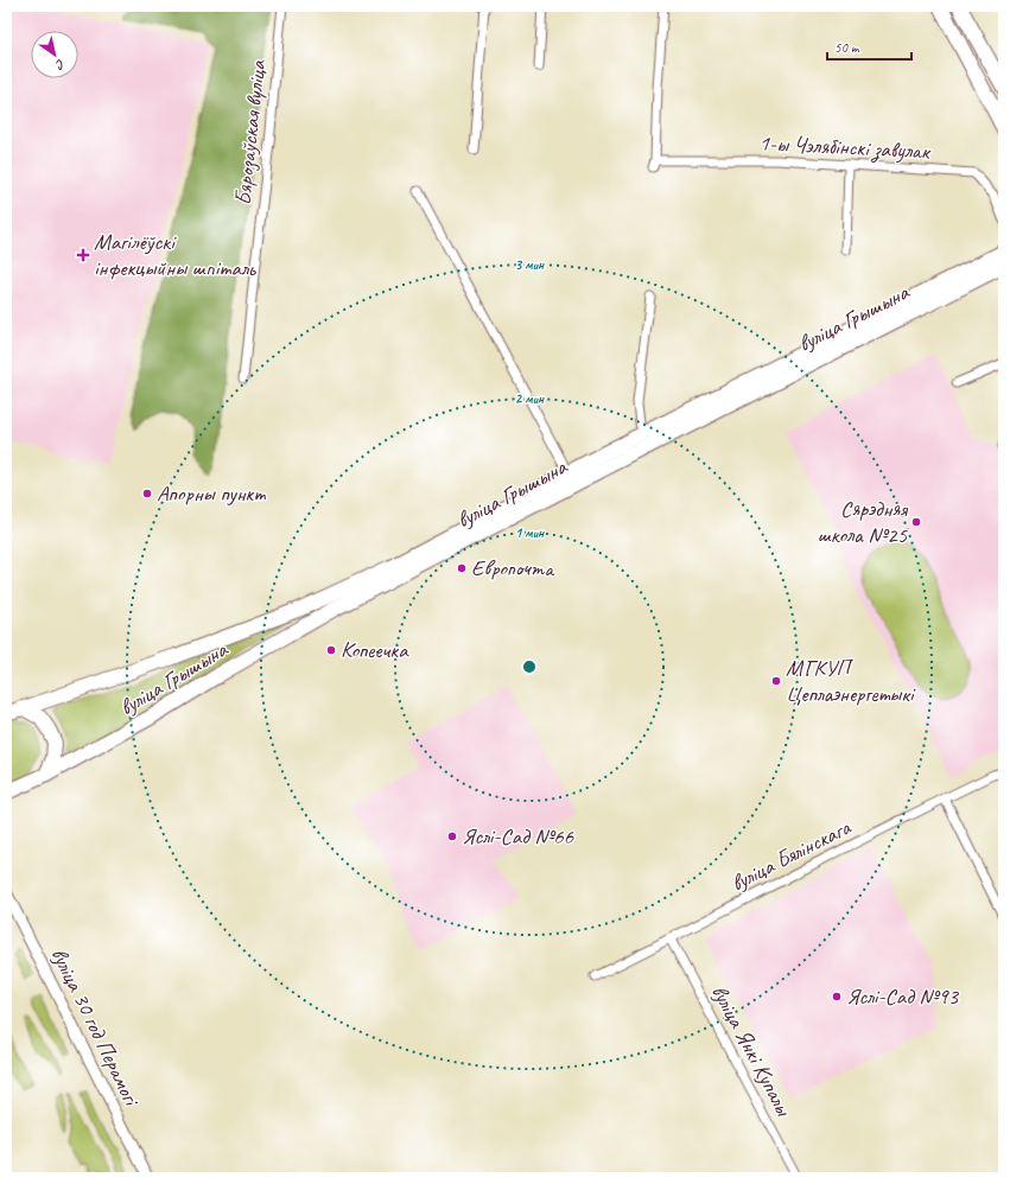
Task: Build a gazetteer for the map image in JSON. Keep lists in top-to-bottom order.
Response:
{
  "streets": {
    "main road": ["вуліца Грышына"],
    "street": [
      "Бярозаўская вуліца",
      "1-ы Чэлябінскі завулак",
      "вуліца Бялінскага",
      "вуліца 30 год Перамогі",
      "вуліца Янкі Купалы"
    ]
  },
  "crossings": [
    ["вуліца Бялінскага", "вуліца Янкі Купалы"]
  ],
  "places": {
    "health": ["Магілёўскі інфекцыйны шпіталь"],
    "other": [
      "Апорны пункт",
      "Сярэдняя школа №25",
      "Европочта",
      "Копеечка",
      "МГКУП Цеплаэнергетыкі",
      "Яслі-Сад №66",
      "Яслі-Сад №93"
    ]
  },
  "scale_bar": "50 m",
  "north": "bottom right",
  "rings": ["3 мин", "2 мин", "1 мин"]
}
